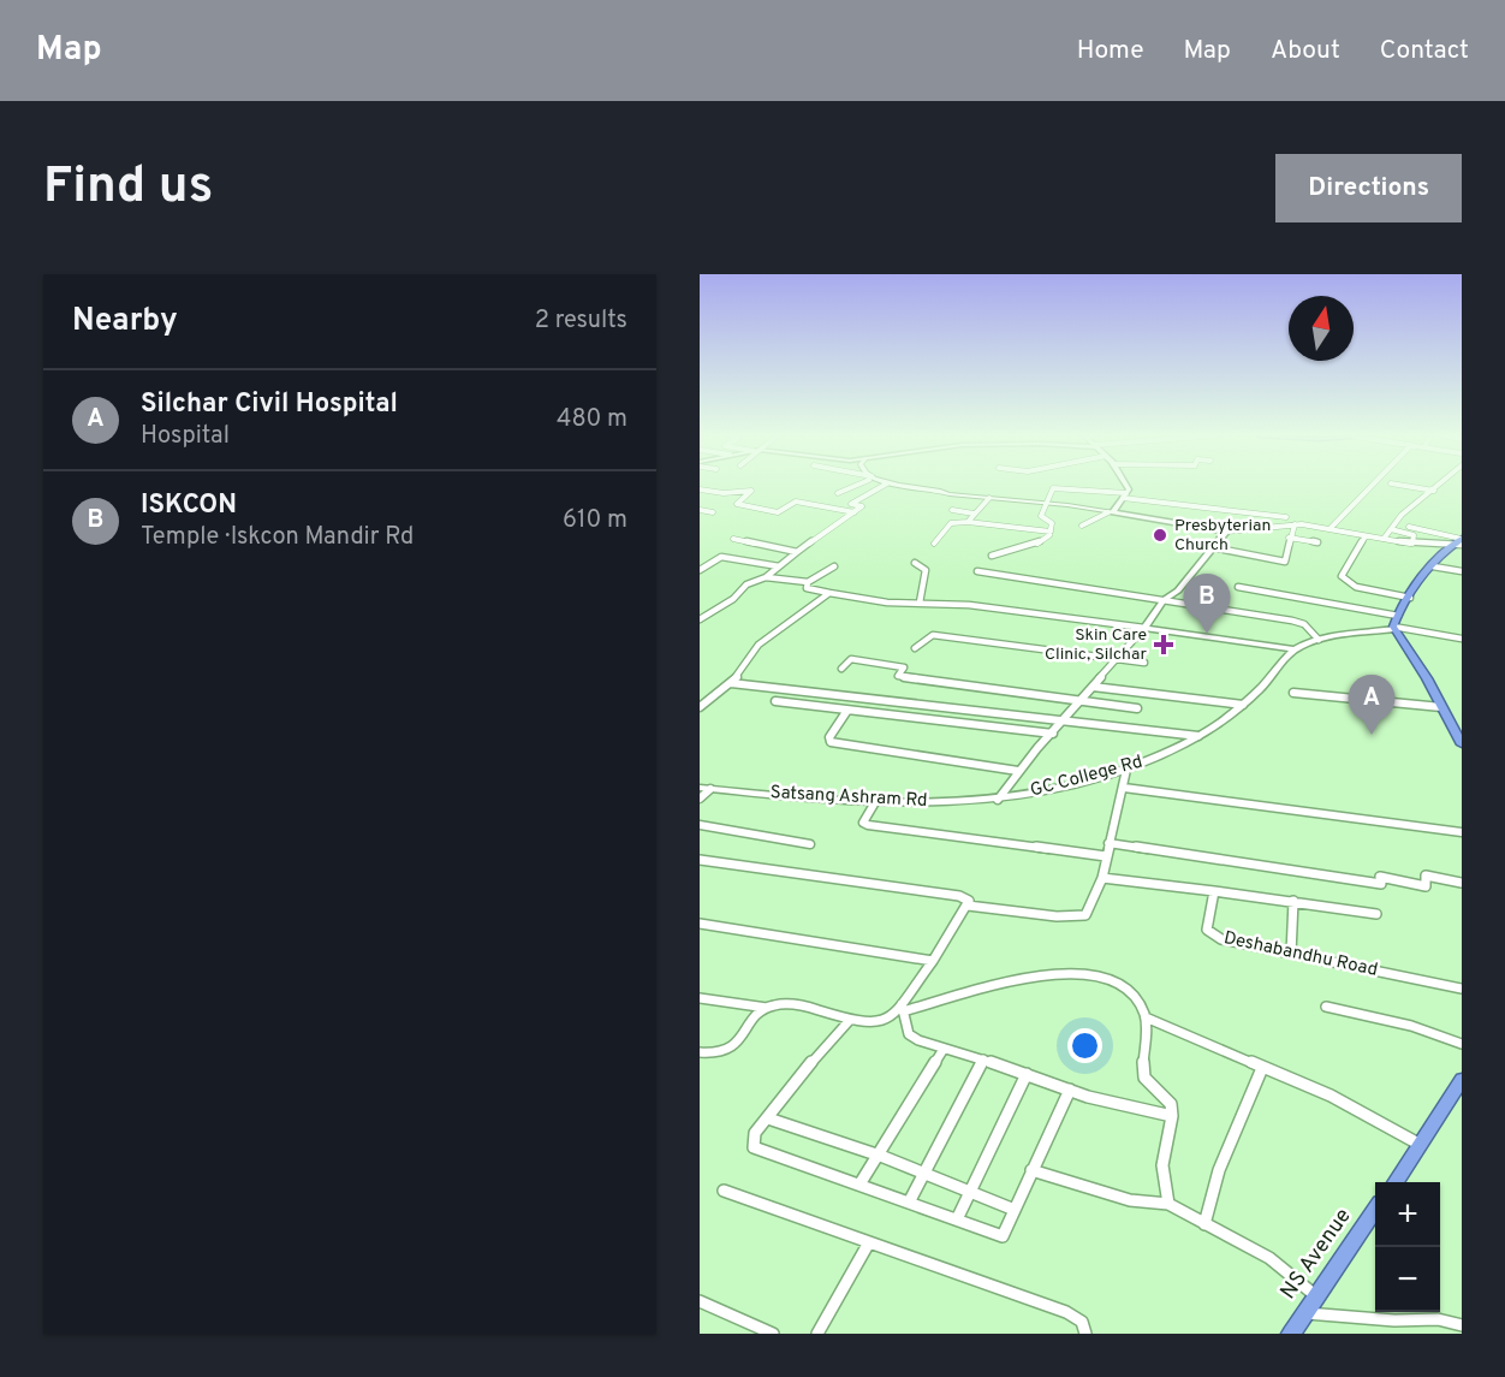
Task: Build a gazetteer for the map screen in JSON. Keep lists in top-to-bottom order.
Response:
{
  "streets": {
    "highway": ["NS Avenue"],
    "main road": ["GC College Rd", "Satsang Ashram Rd"],
    "street": ["Deshabandhu Road"]
  },
  "crossings": [
    ["GC College Rd", "Satsang Ashram Rd"]
  ],
  "places": {
    "other": ["Presbyterian Church"],
    "health": ["Skin Care Clinic, Silchar"]
  },
  "north": "top",
  "page": {
    "header": "Map",
    "nav": [
      "Home",
      "Map",
      "About",
      "Contact"
    ],
    "buttons": "Directions",
    "title": "Find us",
    "heading": ["Nearby", "2 results"],
    "list": [
      {
        "mark": "A",
        "name": "Silchar Civil Hospital",
        "note": "Hospital",
        "value": "480 m"
      },
      {
        "mark": "B",
        "name": "ISKCON",
        "note": "Temple · Iskcon Mandir Rd",
        "value": "610 m"
      }
    ],
    "pins": ["B", "A"],
    "map_buttons": ["+", "−"]
  }
}
